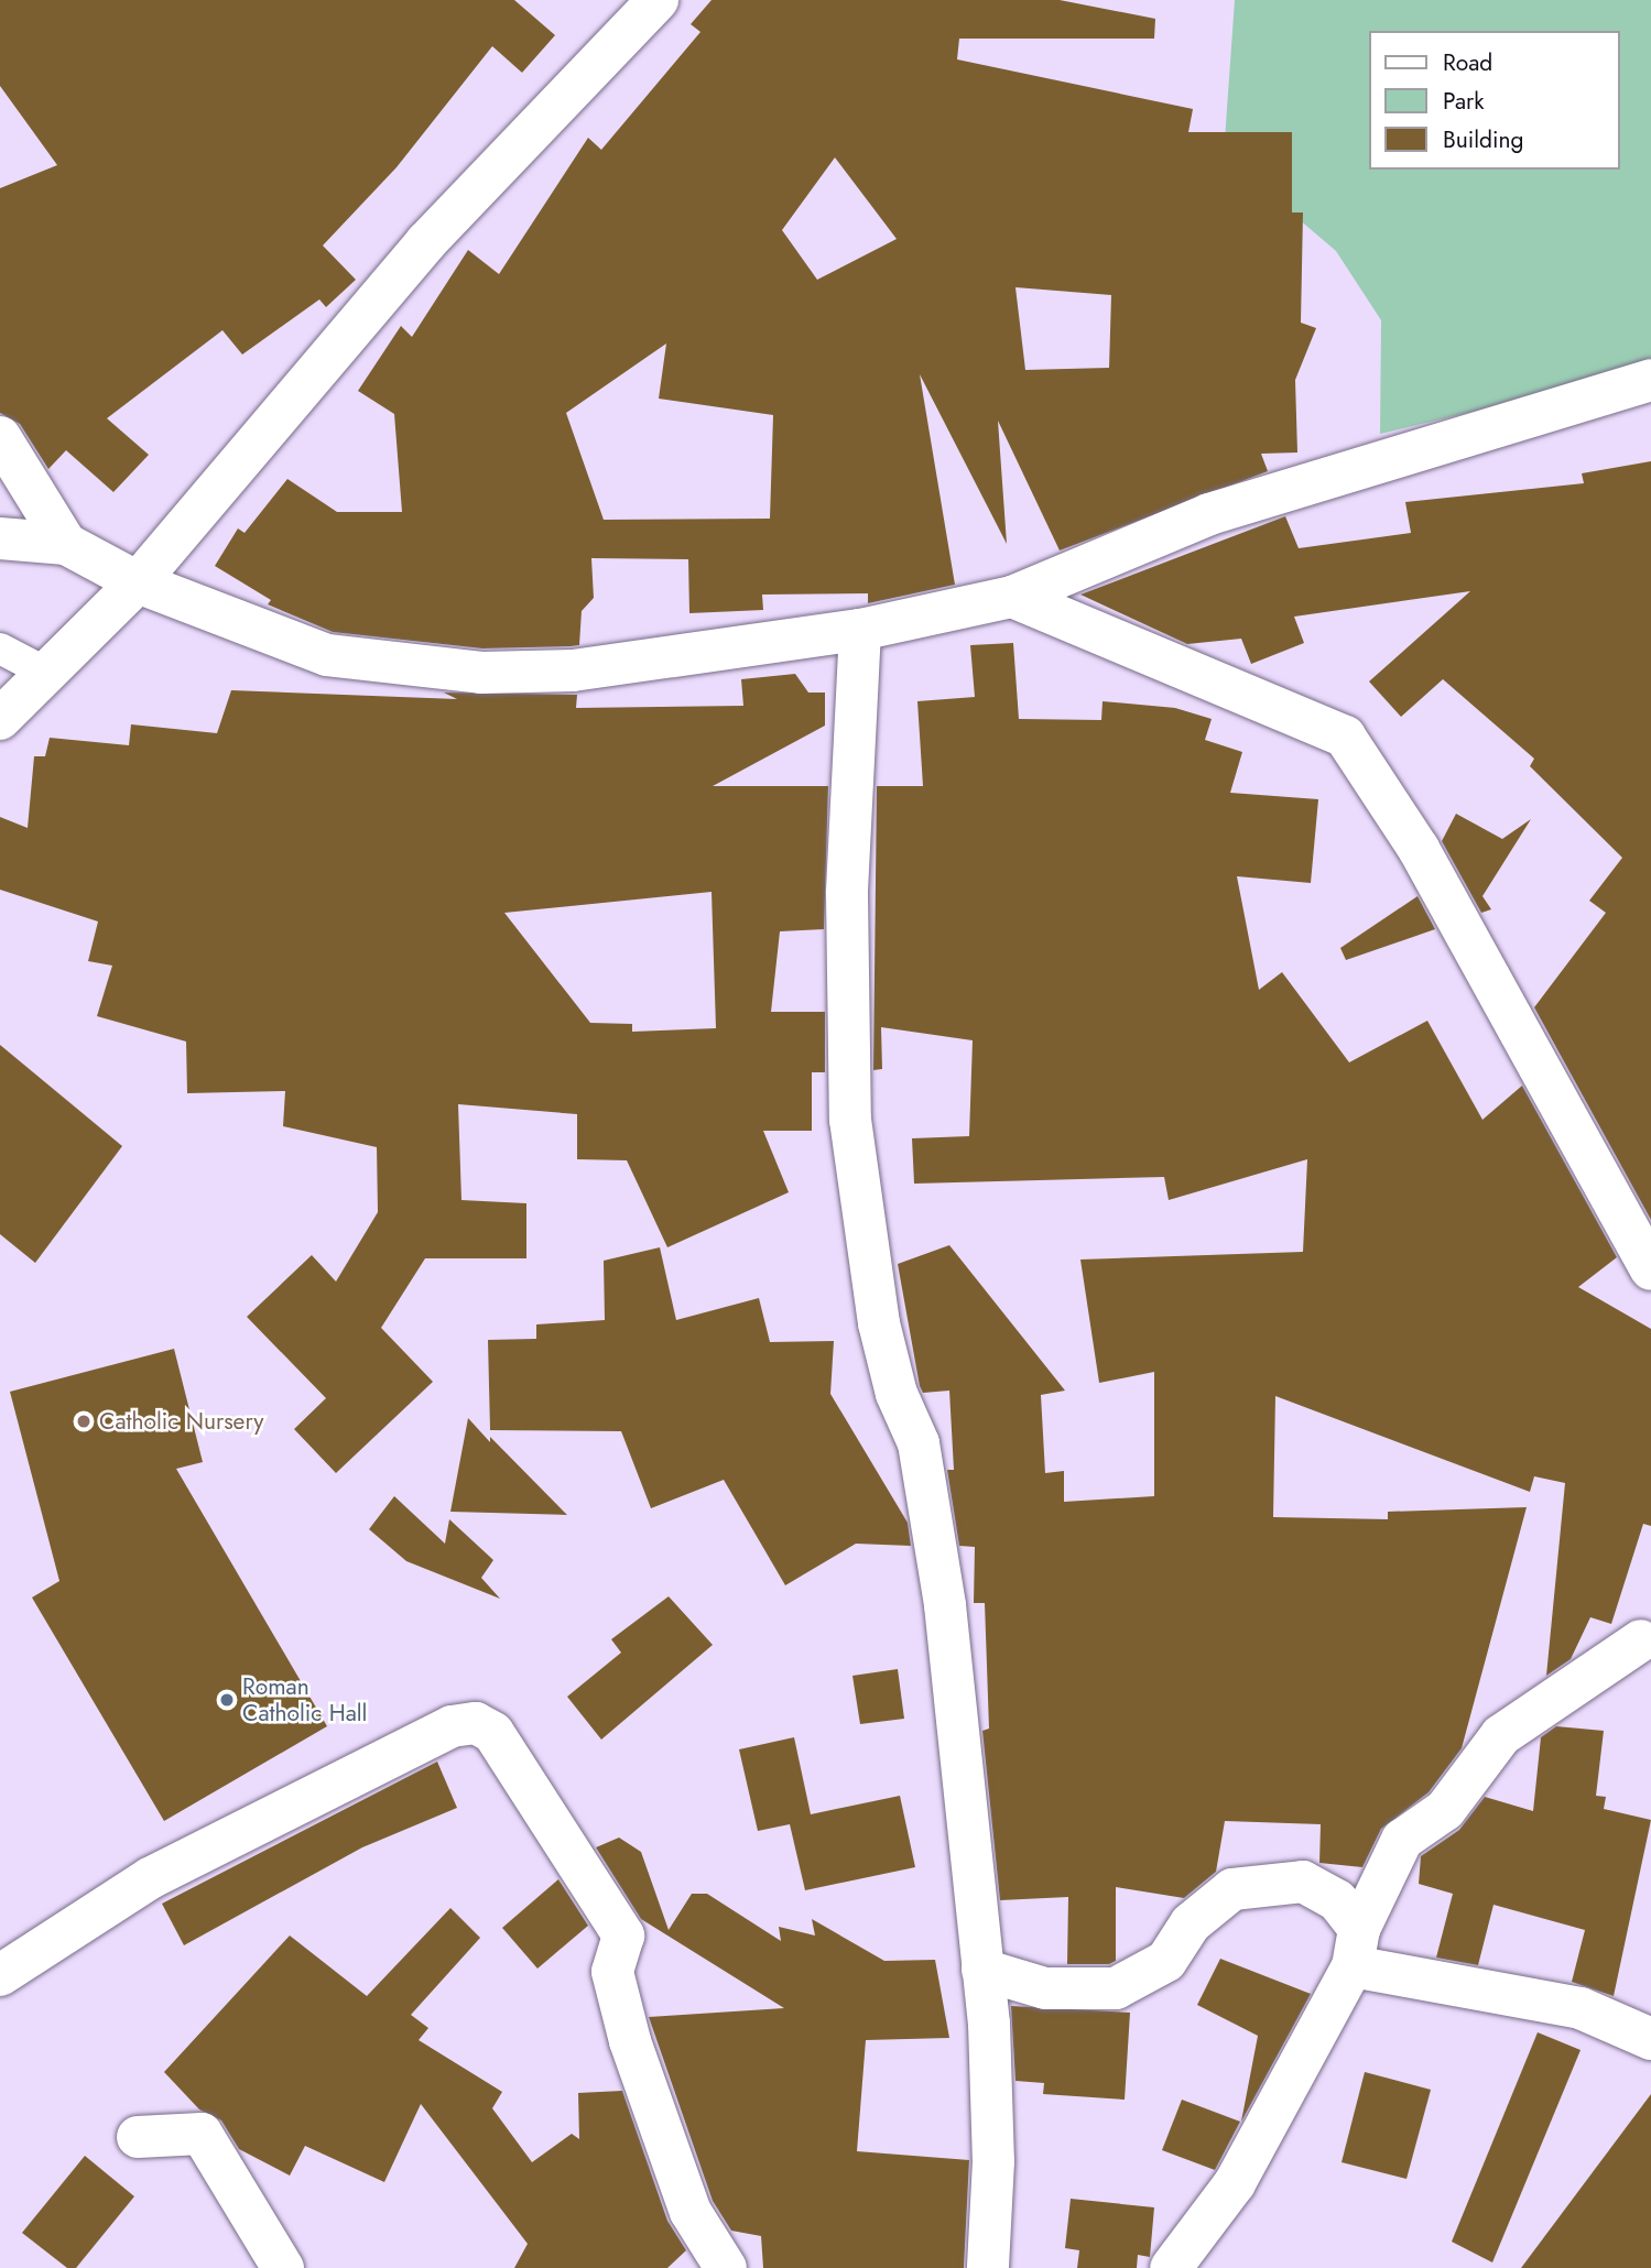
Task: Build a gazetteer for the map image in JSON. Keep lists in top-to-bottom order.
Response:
{
  "places": ["Catholic Nursery", "Roman Catholic Hall"],
  "legend": ["Road", "Park", "Building"]
}
